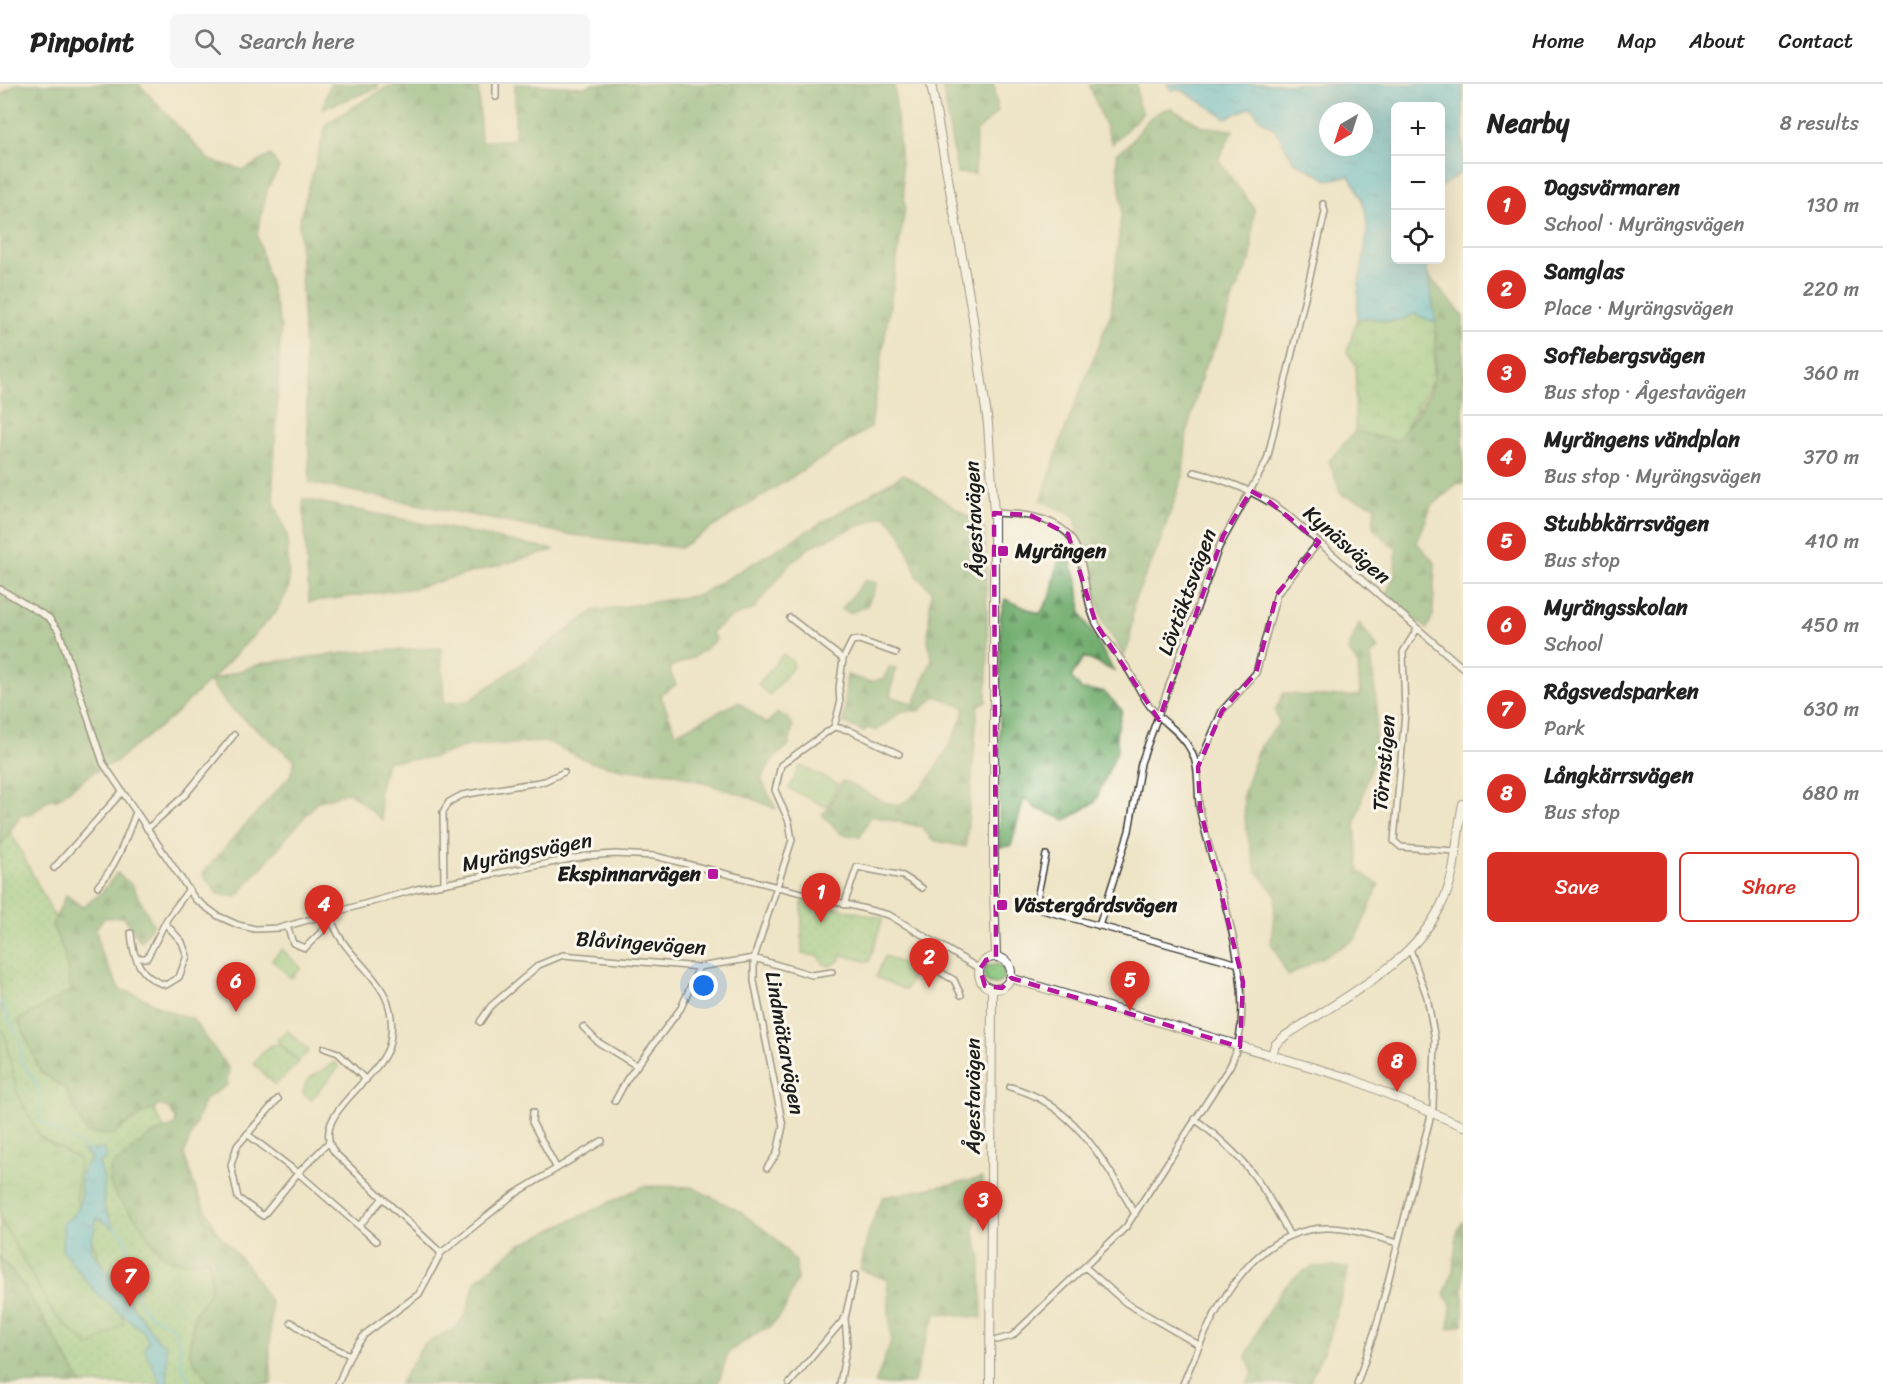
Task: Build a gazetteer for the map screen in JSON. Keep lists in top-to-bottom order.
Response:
{
  "streets": {
    "main road": ["Ågestavägen"],
    "street": [
      "Kynäsvägen",
      "Lövtäktsvägen",
      "Törnstigen",
      "Myrängsvägen",
      "Blåvingevägen",
      "Lindmätarvägen"
    ]
  },
  "crossings": [
    ["Ågestavägen", "Myrängsvägen"],
    ["Kynäsvägen", "Lövtäktsvägen"],
    ["Kynäsvägen", "Törnstigen"],
    ["Myrängsvägen", "Lindmätarvägen"],
    ["Blåvingevägen", "Lindmätarvägen"]
  ],
  "places": {
    "transit": ["Myrängen", "Ekspinnarvägen", "Västergårdsvägen"]
  },
  "north": "bottom left",
  "page": {
    "header": "Pinpoint",
    "search": "Search here",
    "nav": [
      "Home",
      "Map",
      "About",
      "Contact"
    ],
    "heading": ["Nearby", "8 results"],
    "map_buttons": ["+", "−"],
    "list": [
      {
        "mark": "1",
        "name": "Dagsvärmaren",
        "note": "School · Myrängsvägen",
        "value": "130 m"
      },
      {
        "mark": "2",
        "name": "Samglas",
        "note": "Place · Myrängsvägen",
        "value": "220 m"
      },
      {
        "mark": "3",
        "name": "Sofiebergsvägen",
        "note": "Bus stop · Ågestavägen",
        "value": "360 m"
      },
      {
        "mark": "4",
        "name": "Myrängens vändplan",
        "note": "Bus stop · Myrängsvägen",
        "value": "370 m"
      },
      {
        "mark": "5",
        "name": "Stubbkärrsvägen",
        "note": "Bus stop",
        "value": "410 m"
      },
      {
        "mark": "6",
        "name": "Myrängsskolan",
        "note": "School",
        "value": "450 m"
      },
      {
        "mark": "7",
        "name": "Rågsvedsparken",
        "note": "Park",
        "value": "630 m"
      },
      {
        "mark": "8",
        "name": "Långkärrsvägen",
        "note": "Bus stop",
        "value": "680 m"
      }
    ],
    "buttons": ["Save", "Share"],
    "pins": [
      "1",
      "4",
      "2",
      "5",
      "6",
      "8",
      "3",
      "7"
    ]
  }
}
